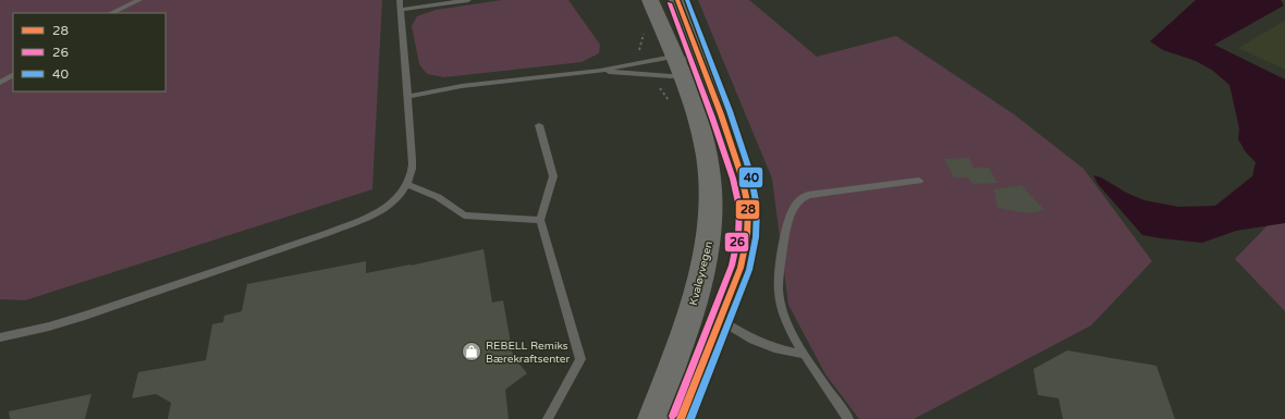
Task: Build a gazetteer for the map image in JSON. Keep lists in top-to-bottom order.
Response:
{
  "streets": {
    "main road": ["Kvaløyvegen"]
  },
  "places": {
    "shop": ["REBELL Remiks Bærekraftsenter"]
  },
  "lines": ["transit line 28", "transit line 40", "transit line 26"],
  "legend": ["28", "26", "40"]
}
